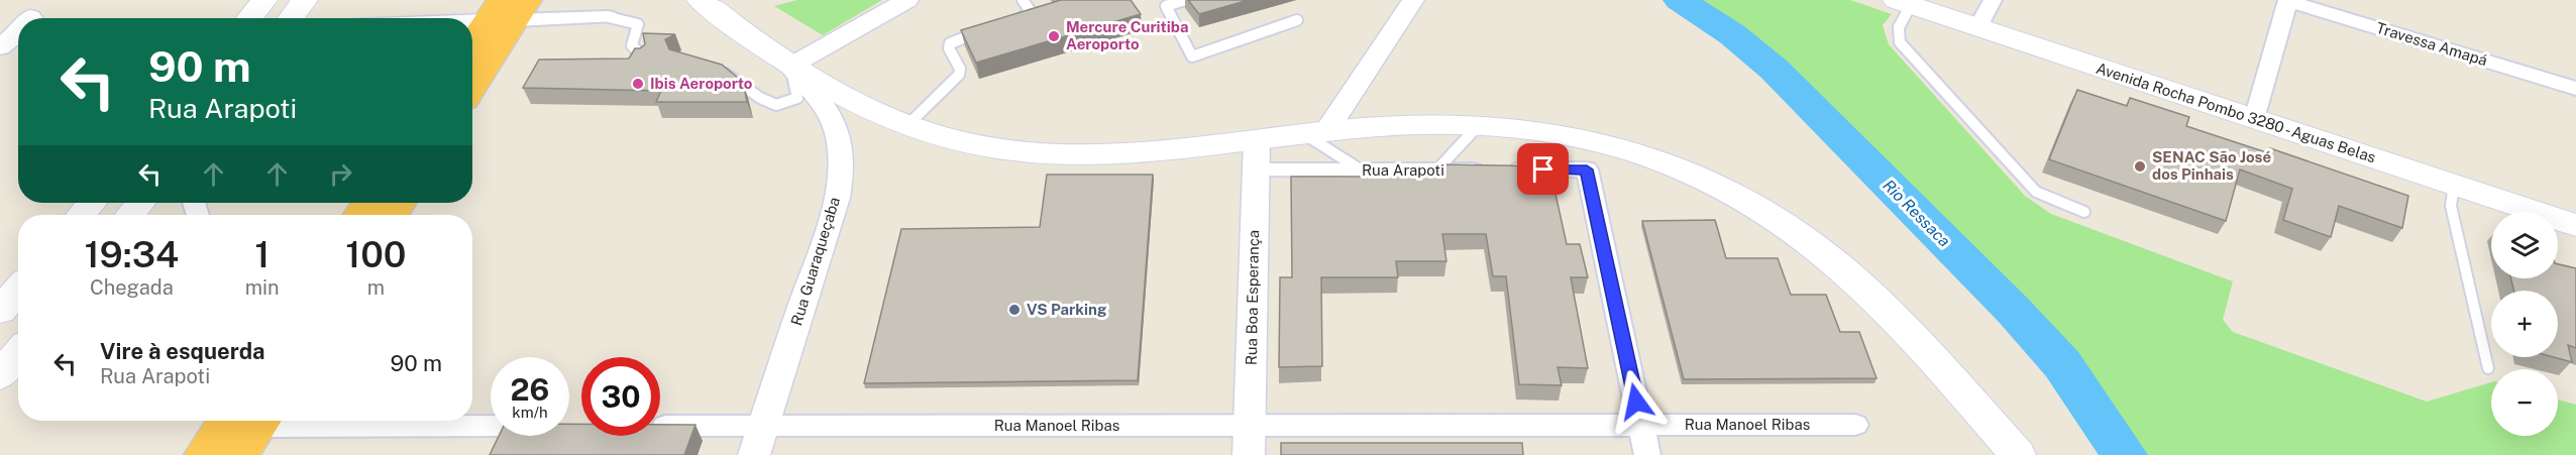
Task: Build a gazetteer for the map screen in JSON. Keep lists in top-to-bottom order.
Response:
{
  "streets": {
    "main road": ["Avenida Rocha Pombo 3280 - Aguas Belas"],
    "street": [
      "Travessa Amapá",
      "Rua Arapoti",
      "Rua Guaraqueçaba",
      "Rua Boa Esperança",
      "Rua Manoel Ribas"
    ]
  },
  "crossings": [
    ["Rua Arapoti", "Rua Boa Esperança"],
    ["Rua Arapoti", "Rua Manoel Ribas"],
    ["Rua Guaraqueçaba", "Rua Manoel Ribas"],
    ["Rua Boa Esperança", "Rua Manoel Ribas"]
  ],
  "water": ["Rio Ressaca"],
  "places": [
    "Mercure Curitiba Aeroporto",
    "Ibis Aeroporto",
    "SENAC São José dos Pinhais",
    "VS Parking"
  ],
  "page": {
    "turn": ["90 m", "Rua Arapoti"],
    "map_buttons": ["+", "−"],
    "eta": [
      "19:34",
      "Chegada",
      "1",
      "min",
      "100",
      "m"
    ],
    "list": [
      {
        "name": "Vire à esquerda",
        "note": "Rua Arapoti",
        "value": "90 m"
      }
    ],
    "speed": "26 km/h",
    "limit": "30"
  }
}
